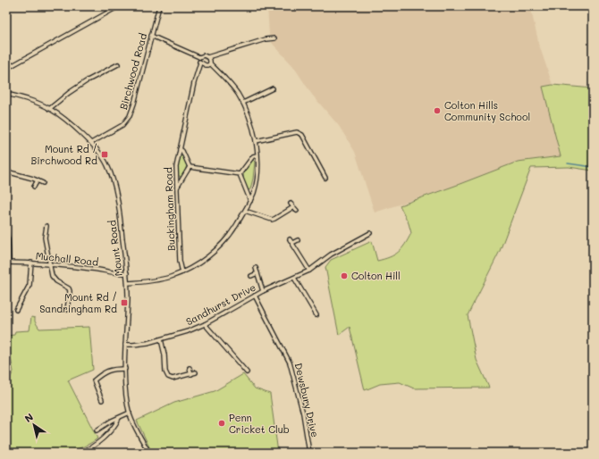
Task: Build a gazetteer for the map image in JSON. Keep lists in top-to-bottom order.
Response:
{
  "streets": {
    "street": [
      "Birchwood Road",
      "Buckingham Road",
      "Mount Road",
      "Muchall Road",
      "Sandhurst Drive",
      "Dewsbury Drive"
    ]
  },
  "crossings": [
    ["Birchwood Road", "Mount Road"],
    ["Mount Road", "Muchall Road"],
    ["Mount Road", "Sandhurst Drive"],
    ["Sandhurst Drive", "Dewsbury Drive"]
  ],
  "places": {
    "other": ["Colton Hills Community School", "Colton Hill", "Penn Cricket Club"],
    "transit": ["Mount Rd / Birchwood Rd", "Mount Rd / Sandringham Rd"]
  },
  "north": "top left"
}
